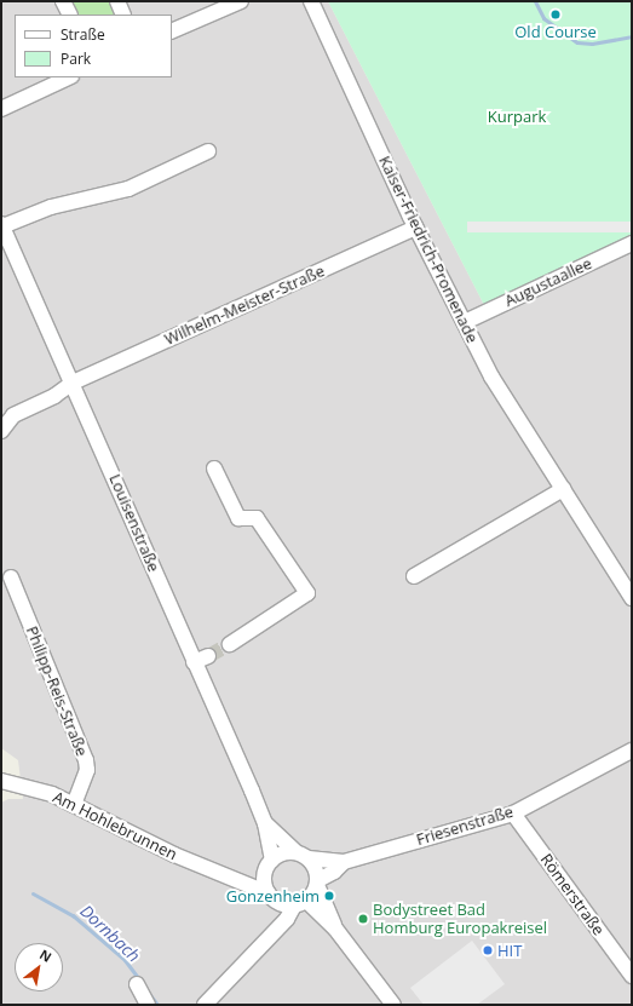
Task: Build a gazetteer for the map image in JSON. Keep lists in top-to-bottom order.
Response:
{
  "streets": {
    "street": [
      "Kaiser-Friedrich-Promenade",
      "Augustaallee",
      "Wilhelm-Meister-Straße",
      "Louisenstraße",
      "Philipp-Reis-Straße",
      "Am Hohlebrunnen",
      "Friesenstraße",
      "Römerstraße"
    ]
  },
  "crossings": [
    ["Kaiser-Friedrich-Promenade", "Augustaallee"],
    ["Kaiser-Friedrich-Promenade", "Wilhelm-Meister-Straße"],
    ["Wilhelm-Meister-Straße", "Louisenstraße"],
    ["Louisenstraße", "Am Hohlebrunnen"],
    ["Louisenstraße", "Friesenstraße"],
    ["Philipp-Reis-Straße", "Am Hohlebrunnen"],
    ["Am Hohlebrunnen", "Friesenstraße"],
    ["Friesenstraße", "Römerstraße"]
  ],
  "water": ["Dornbach"],
  "parks": ["Kurpark"],
  "places": [
    "Old Course",
    "Gonzenheim",
    "Bodystreet Bad Homburg Europakreisel",
    "HIT"
  ],
  "legend": ["Straße", "Park"],
  "north": "top right"
}
